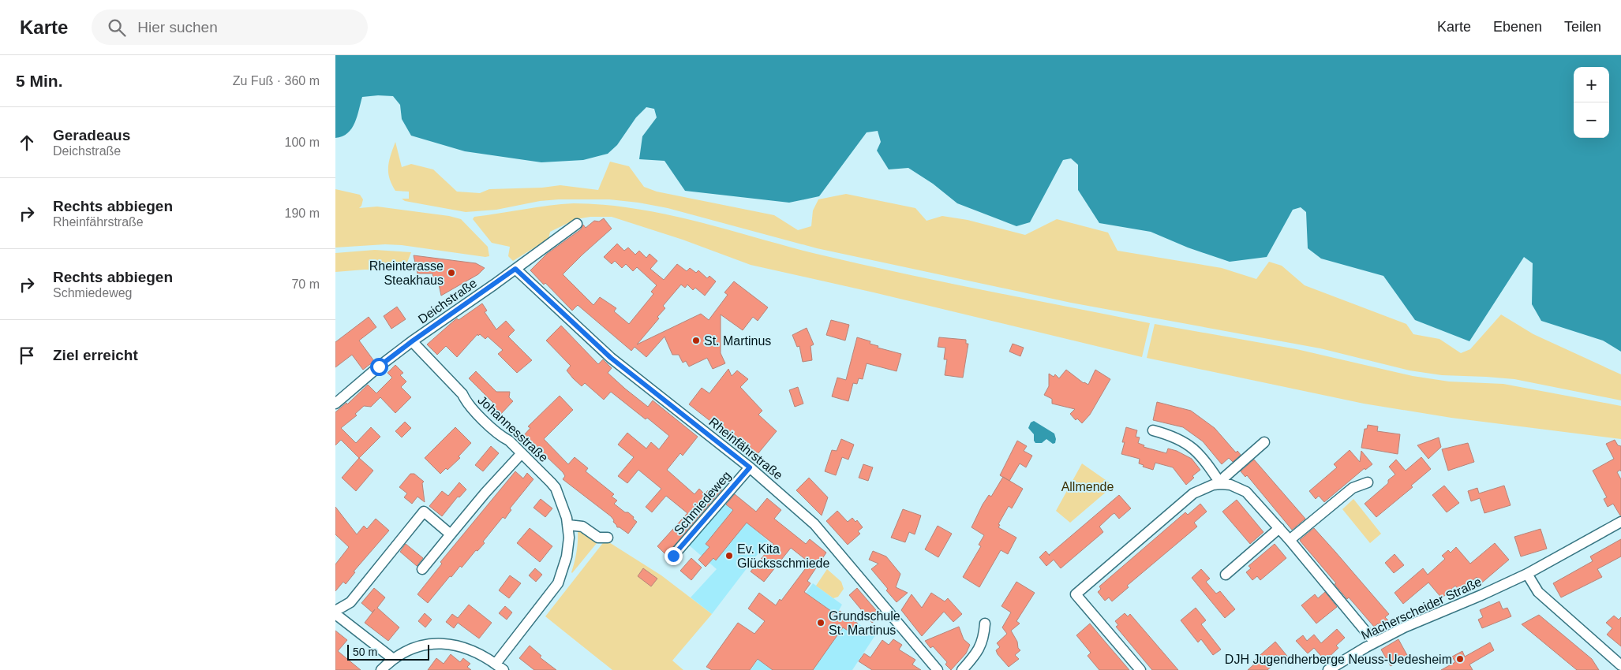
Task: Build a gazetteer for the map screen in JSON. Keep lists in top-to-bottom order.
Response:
{
  "streets": {
    "street": [
      "Deichstraße",
      "Johannesstraße",
      "Rheinfährstraße",
      "Schmiedeweg",
      "Macherscheider Straße"
    ]
  },
  "crossings": [
    ["Deichstraße", "Johannesstraße"],
    ["Deichstraße", "Rheinfährstraße"],
    ["Rheinfährstraße", "Schmiedeweg"]
  ],
  "parks": ["Allmende"],
  "places": [
    "Rheinterasse Steakhaus",
    "St. Martinus",
    "Ev. Kita Glücksschmiede",
    "Grundschule St. Martinus",
    "DJH Jugendherberge Neuss-Uedesheim"
  ],
  "scale_bar": "50 m",
  "page": {
    "header": "Karte",
    "search": "Hier suchen",
    "nav": ["Karte", "Ebenen", "Teilen"],
    "heading": ["5 Min.", "Zu Fuß · 360 m"],
    "map_buttons": ["+", "−"],
    "list": [
      ["Geradeaus", "Deichstraße", "100 m"],
      ["Rechts abbiegen", "Rheinfährstraße", "190 m"],
      ["Rechts abbiegen", "Schmiedeweg", "70 m"],
      "Ziel erreicht"
    ],
    "scale": "50 m"
  }
}
